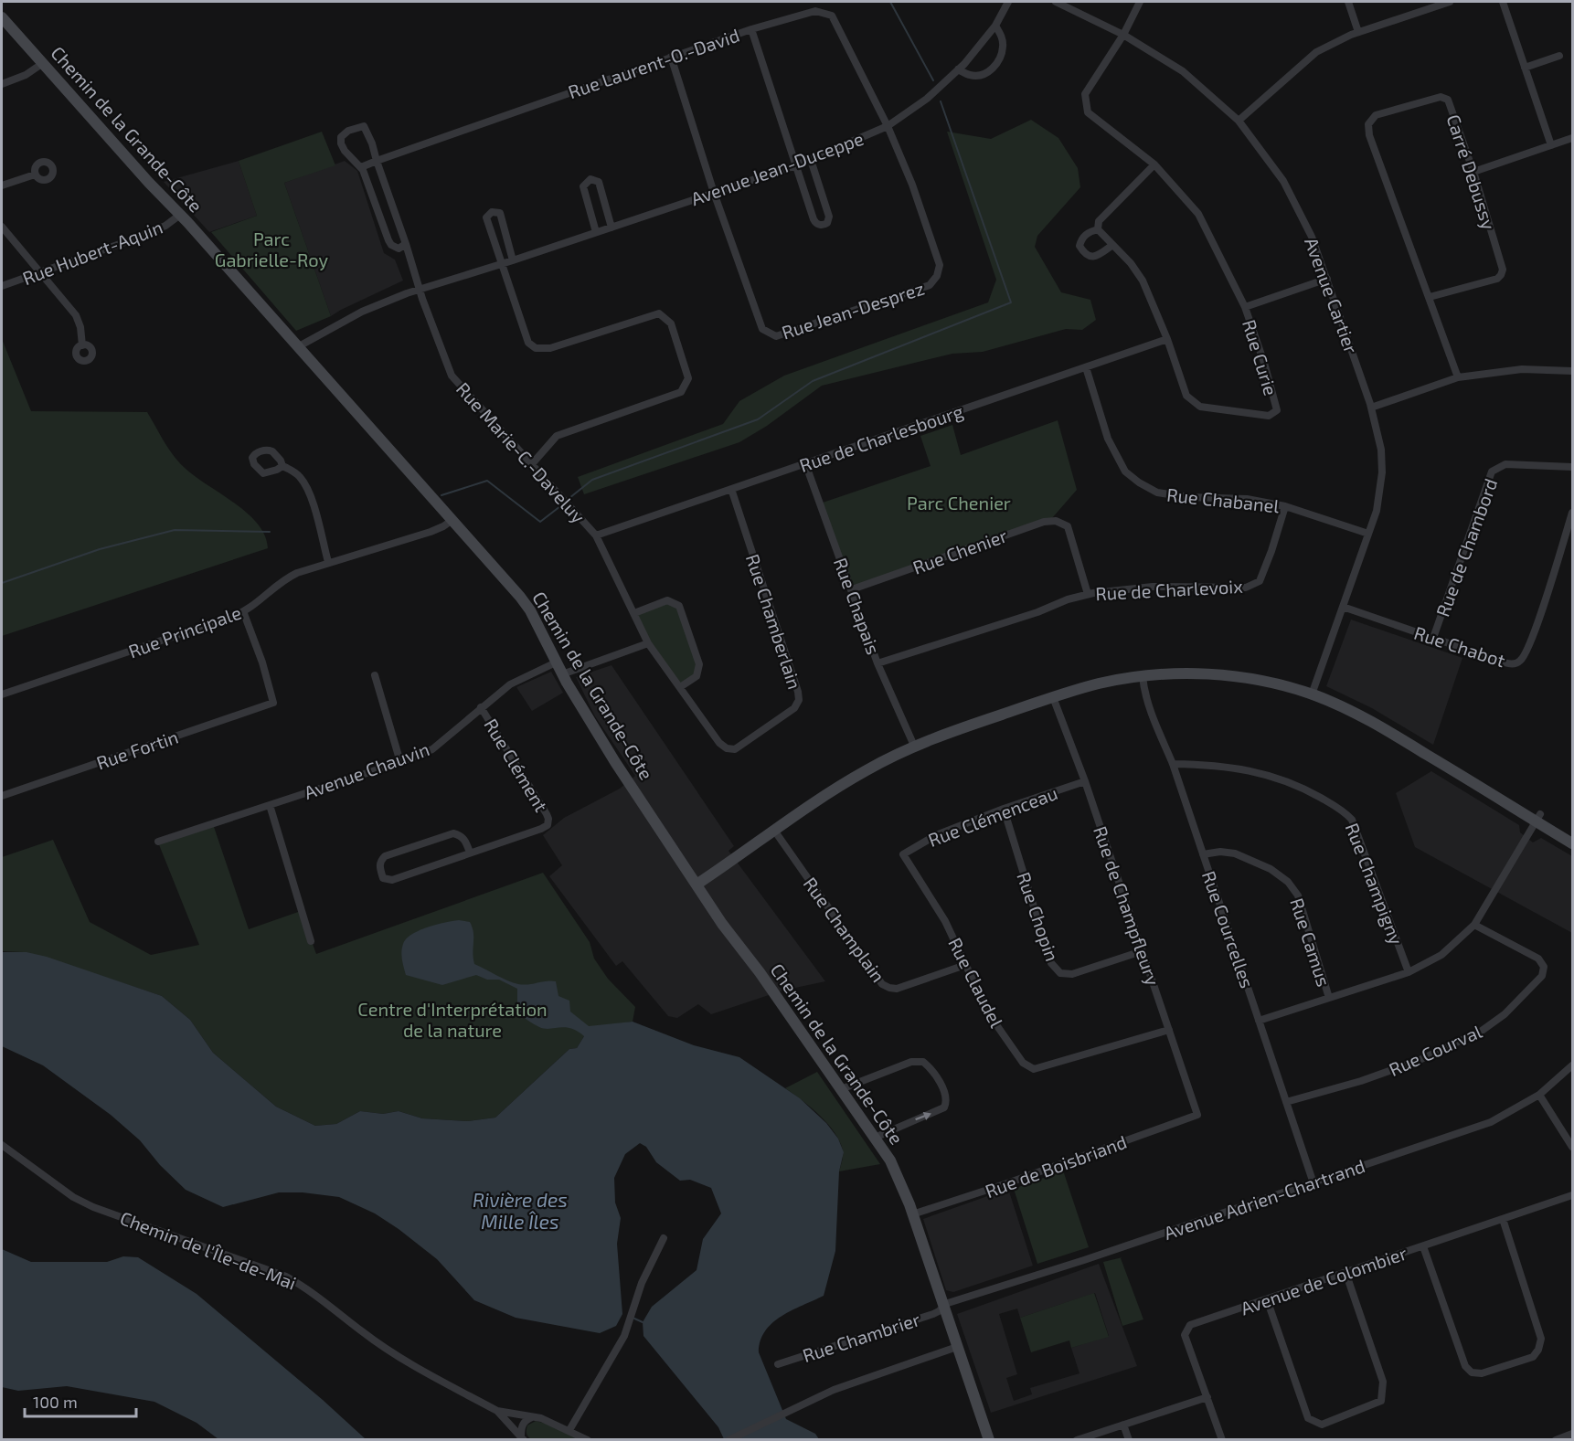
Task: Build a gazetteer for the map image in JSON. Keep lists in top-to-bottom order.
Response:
{
  "streets": {
    "main road": ["Chemin de la Grande-Côte"],
    "street": [
      "Rue Laurent-O.-David",
      "Avenue Jean-Duceppe",
      "Carré Debussy",
      "Rue Hubert-Aquin",
      "Avenue Cartier",
      "Rue Jean-Desprez",
      "Rue Curie",
      "Rue de Charlesbourg",
      "Rue Marie-C.-Daveluy",
      "Rue Chabanel",
      "Rue de Chambord",
      "Rue Chenier",
      "Rue de Charlevoix",
      "Rue Chapais",
      "Rue Chamberlain",
      "Rue Principale",
      "Rue Chabot",
      "Rue Fortin",
      "Rue Clément",
      "Avenue Chauvin",
      "Rue Clémenceau",
      "Rue Champigny",
      "Rue de Champfleury",
      "Rue Chopin",
      "Rue Champlain",
      "Rue Courcelles",
      "Rue Camus",
      "Rue Claudel",
      "Rue Courval",
      "Rue de Boisbriand",
      "Avenue Adrien-Chartrand",
      "Chemin de l'Île-de-Mai",
      "Avenue de Colombier",
      "Rue Chambrier"
    ]
  },
  "crossings": [
    ["Rue Laurent-O.-David", "Avenue Jean-Duceppe"],
    ["Rue Laurent-O.-David", "Rue Jean-Desprez"],
    ["Rue Laurent-O.-David", "Rue Marie-C.-Daveluy"],
    ["Chemin de la Grande-Côte", "Avenue Jean-Duceppe"],
    ["Chemin de la Grande-Côte", "Rue Hubert-Aquin"],
    ["Chemin de la Grande-Côte", "Rue Principale"],
    ["Chemin de la Grande-Côte", "Avenue Chauvin"],
    ["Chemin de la Grande-Côte", "Rue de Boisbriand"],
    ["Chemin de la Grande-Côte", "Avenue Adrien-Chartrand"],
    ["Chemin de la Grande-Côte", "Rue Chambrier"],
    ["Avenue Jean-Duceppe", "Rue Jean-Desprez"],
    ["Avenue Jean-Duceppe", "Rue Marie-C.-Daveluy"],
    ["Avenue Cartier", "Rue Curie"],
    ["Avenue Cartier", "Rue Chabanel"],
    ["Avenue Cartier", "Rue Chabot"],
    ["Rue Curie", "Rue de Charlesbourg"],
    ["Rue de Charlesbourg", "Rue Marie-C.-Daveluy"],
    ["Rue de Charlesbourg", "Rue Chabanel"],
    ["Rue de Charlesbourg", "Rue Chapais"],
    ["Rue de Charlesbourg", "Rue Chamberlain"],
    ["Rue Marie-C.-Daveluy", "Rue Chamberlain"],
    ["Rue Chabanel", "Rue de Charlevoix"],
    ["Rue de Chambord", "Rue Chabot"],
    ["Rue Chenier", "Rue de Charlevoix"],
    ["Rue Chenier", "Rue Chapais"],
    ["Rue de Charlevoix", "Rue Chapais"],
    ["Rue Principale", "Rue Fortin"],
    ["Rue Clément", "Avenue Chauvin"],
    ["Rue Clémenceau", "Rue de Champfleury"],
    ["Rue Clémenceau", "Rue Chopin"],
    ["Rue Clémenceau", "Rue Claudel"],
    ["Rue Champigny", "Rue Courcelles"],
    ["Rue de Champfleury", "Rue Chopin"],
    ["Rue de Champfleury", "Rue Claudel"],
    ["Rue de Champfleury", "Rue de Boisbriand"],
    ["Rue Champlain", "Rue Claudel"],
    ["Rue Courcelles", "Rue Camus"],
    ["Rue Courcelles", "Rue Courval"],
    ["Rue Courcelles", "Avenue Adrien-Chartrand"],
    ["Avenue Adrien-Chartrand", "Rue Chambrier"]
  ],
  "water": ["Rivière des Mille Îles"],
  "parks": ["Parc Gabrielle-Roy", "Parc Chenier", "Centre d'Interprétation de la nature"],
  "scale_bar": "100 m"
}
